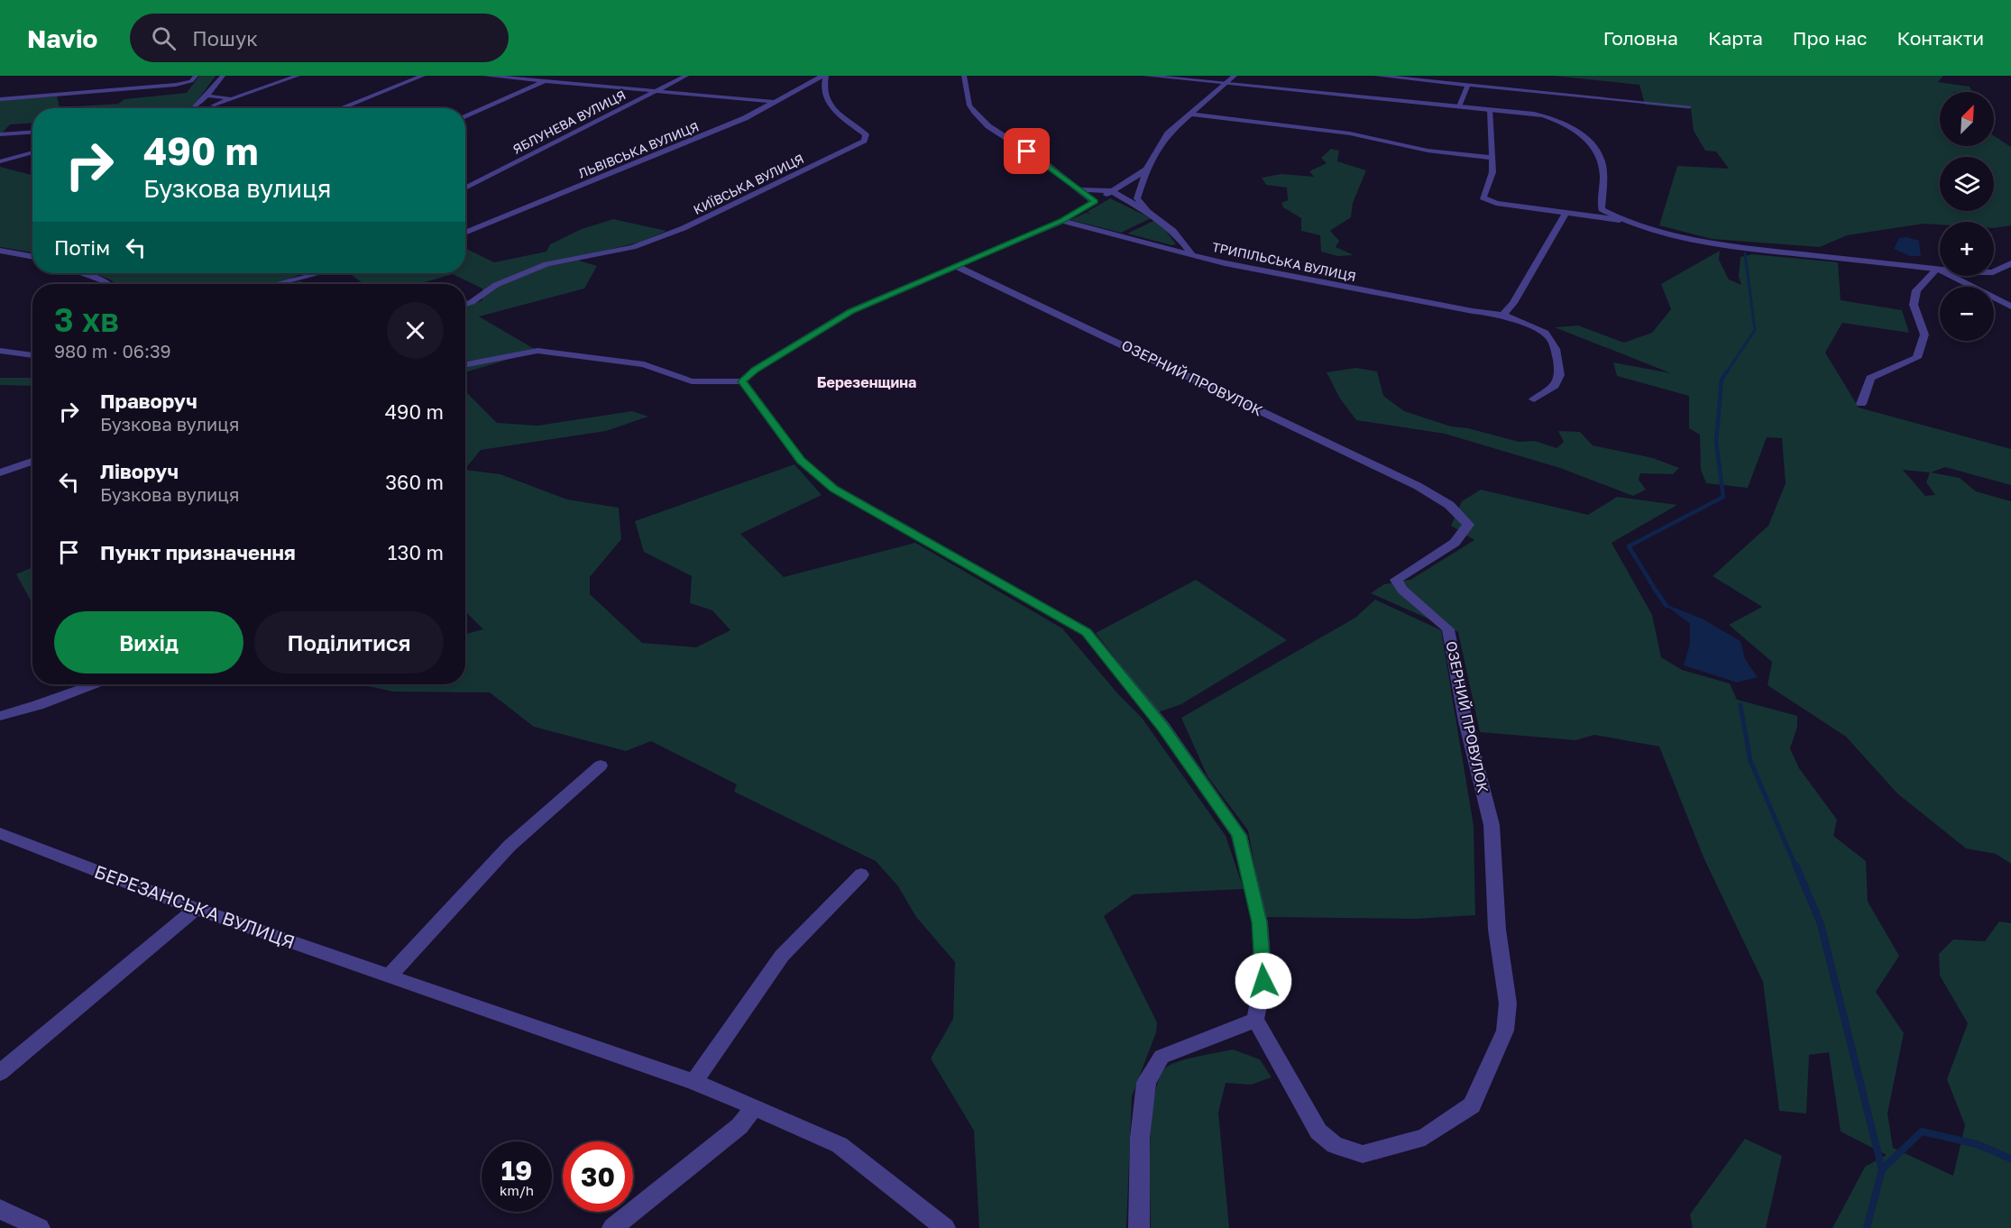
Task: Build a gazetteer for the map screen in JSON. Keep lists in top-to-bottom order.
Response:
{
  "streets": {
    "street": [
      "ЯБЛУНЕВА ВУЛИЦЯ",
      "ЛЬВІВСЬКА ВУЛИЦЯ",
      "КИЇВСЬКА ВУЛИЦЯ",
      "ТРИПІЛЬСЬКА ВУЛИЦЯ",
      "ОЗЕРНИЙ ПРОВУЛОК",
      "БЕРЕЗАНСЬКА ВУЛИЦЯ"
    ]
  },
  "crossings": [
    ["ЛЬВІВСЬКА ВУЛИЦЯ", "КИЇВСЬКА ВУЛИЦЯ"]
  ],
  "districts": ["Березенщина"],
  "north": "top right",
  "page": {
    "header": "Navio",
    "search": "Пошук",
    "nav": [
      "Головна",
      "Карта",
      "Про нас",
      "Контакти"
    ],
    "map_buttons": ["+", "−"],
    "turn": ["490 m", "Бузкова вулиця"],
    "then": "Потім",
    "heading": ["3 хв", "980 m · 06:39"],
    "list": [
      {
        "name": "Праворуч",
        "note": "Бузкова вулиця",
        "value": "490 m"
      },
      {
        "name": "Ліворуч",
        "note": "Бузкова вулиця",
        "value": "360 m"
      },
      {
        "name": "Пункт призначення",
        "value": "130 m"
      }
    ],
    "buttons": ["Вихід", "Поділитися"],
    "speed": "19 km/h",
    "limit": "30"
  }
}
